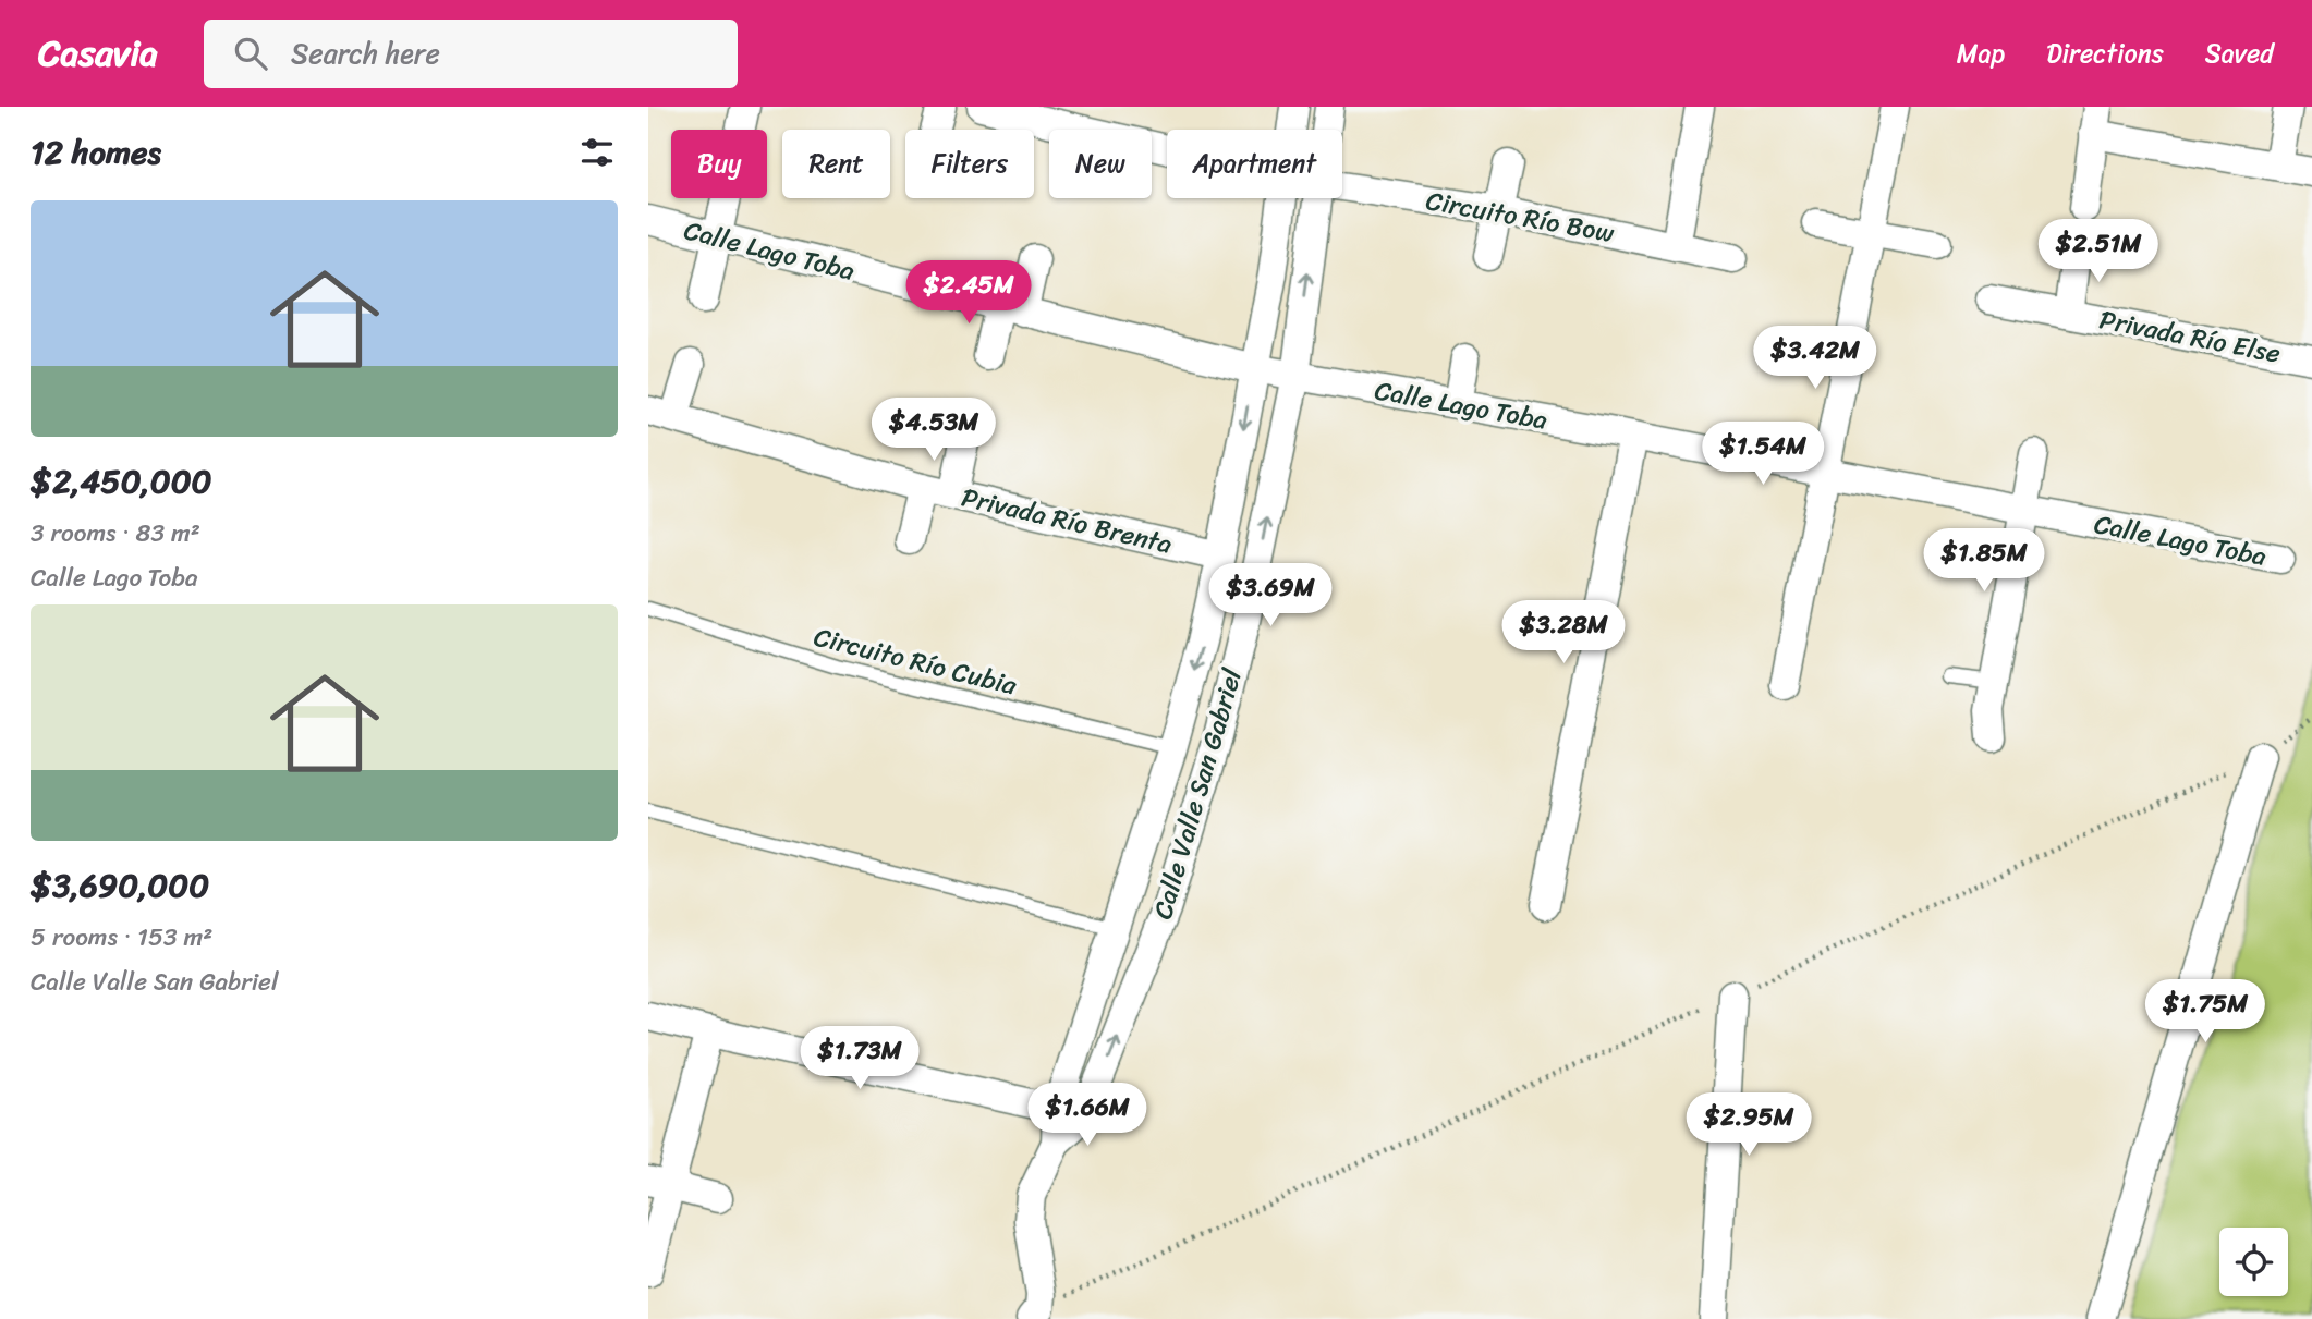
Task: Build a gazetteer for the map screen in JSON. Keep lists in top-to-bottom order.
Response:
{
  "streets": {
    "street": [
      "Circuito Río Bow",
      "Calle Lago Toba",
      "Privada Río Else",
      "Privada Río Brenta",
      "Calle Valle San Gabriel"
    ],
    "lane": ["Circuito Río Cubia"]
  },
  "crossings": [
    ["Calle Lago Toba", "Calle Valle San Gabriel"],
    ["Privada Río Brenta", "Calle Valle San Gabriel"],
    ["Circuito Río Cubia", "Calle Valle San Gabriel"]
  ],
  "page": {
    "header": "Casavia",
    "search": "Search here",
    "nav": ["Map", "Directions", "Saved"],
    "heading": "12 homes",
    "chip": [
      "Buy",
      "Rent",
      "Filters",
      "New",
      "Apartment"
    ],
    "list": [
      {
        "name": "$2,450,000",
        "note": "3 rooms · 83 m² · Calle Lago Toba"
      },
      {
        "name": "$3,690,000",
        "note": "5 rooms · 153 m² · Calle Valle San Gabriel"
      }
    ],
    "price": [
      "$2.51M",
      "$2.45M",
      "$3.42M",
      "$4.53M",
      "$1.54M",
      "$1.85M",
      "$3.69M",
      "$3.28M",
      "$1.75M",
      "$1.73M",
      "$1.66M",
      "$2.95M"
    ]
  }
}
